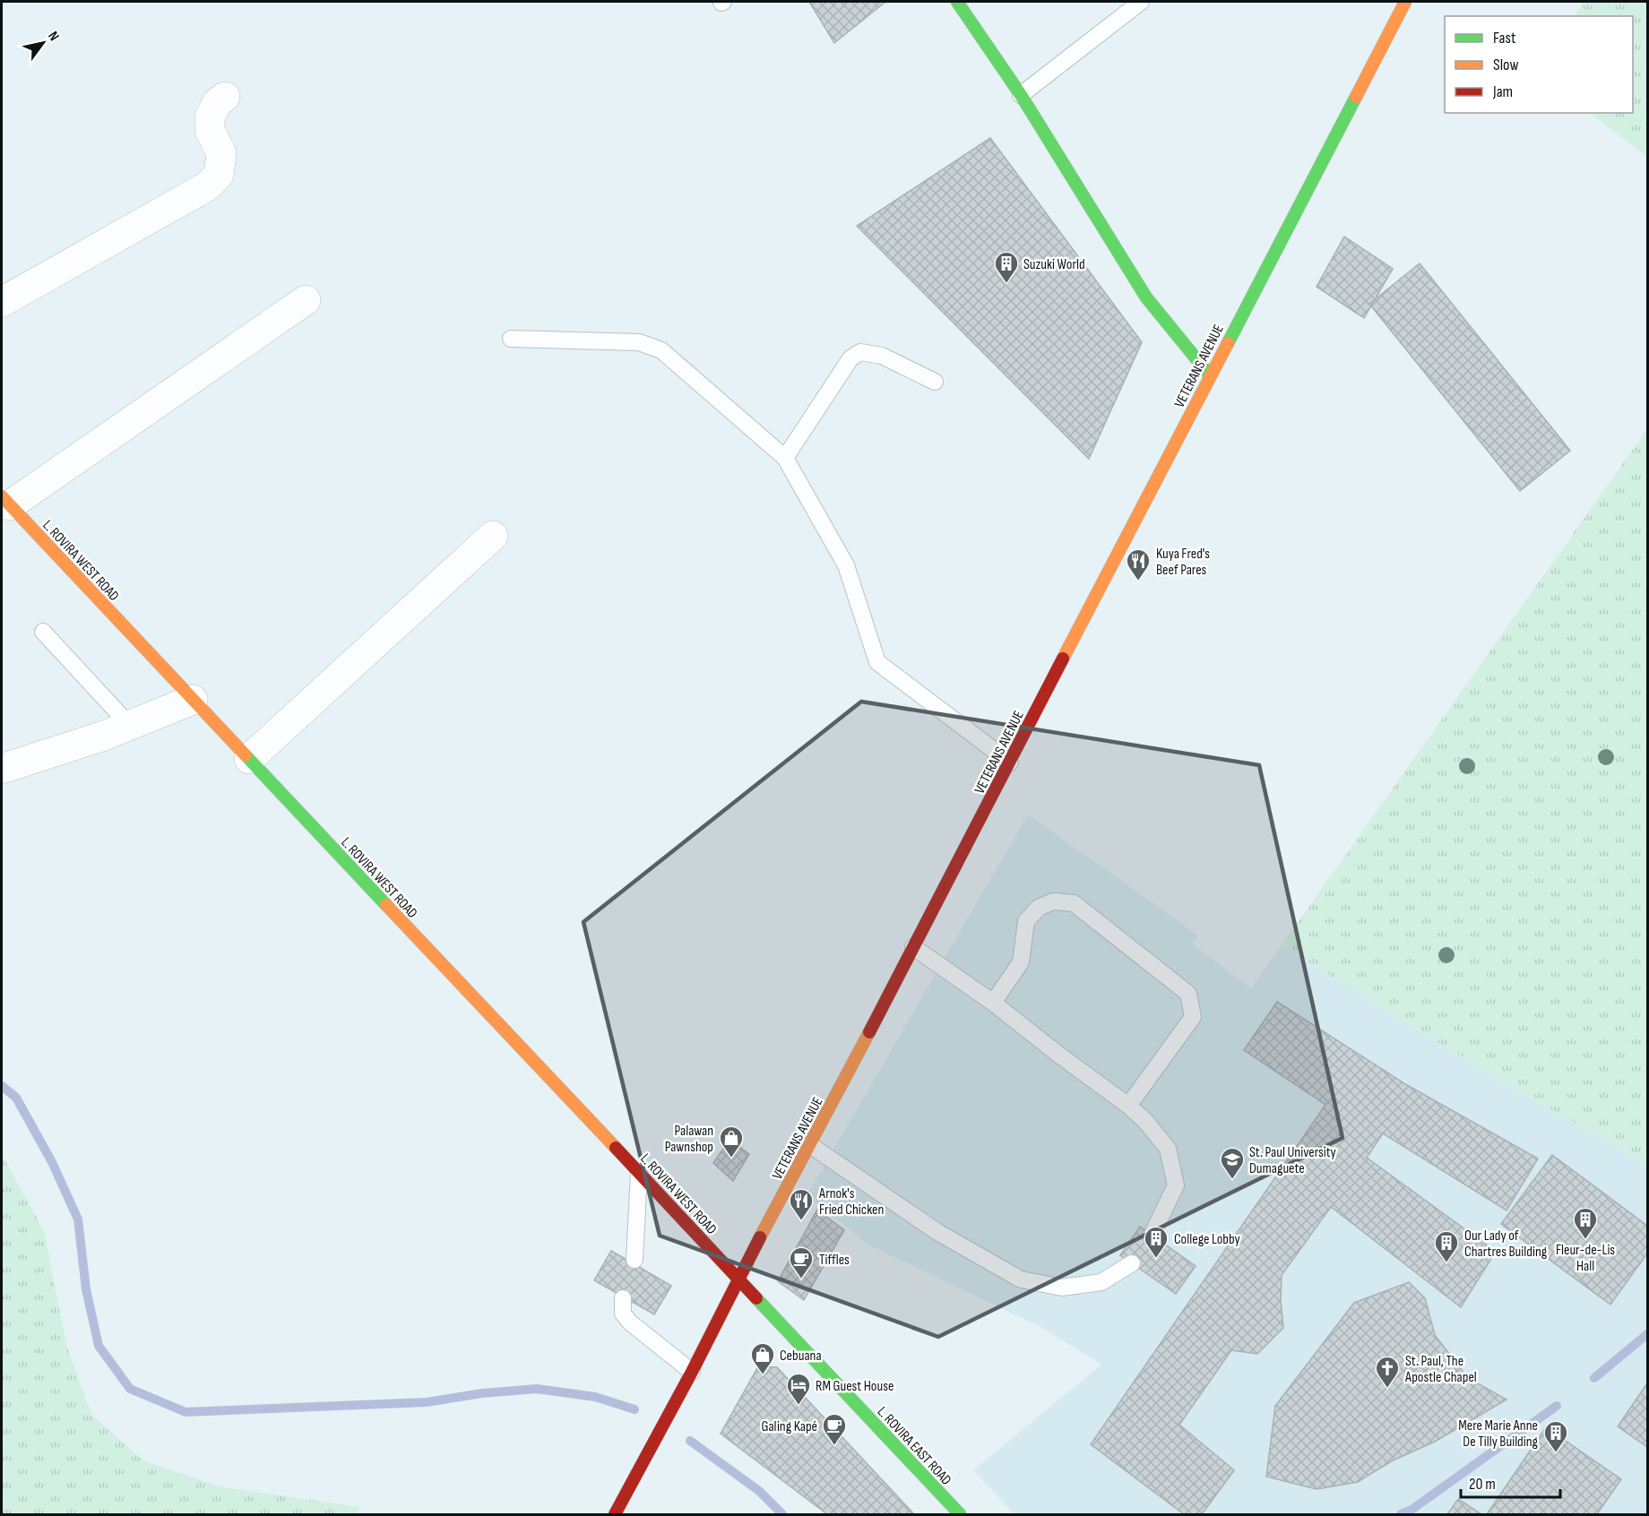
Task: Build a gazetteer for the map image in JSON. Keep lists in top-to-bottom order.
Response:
{
  "streets": {
    "main road": ["VETERANS AVENUE", "L. ROVIRA WEST ROAD", "L. ROVIRA EAST ROAD"]
  },
  "crossings": [
    ["VETERANS AVENUE", "L. ROVIRA WEST ROAD"],
    ["VETERANS AVENUE", "L. ROVIRA EAST ROAD"],
    ["L. ROVIRA WEST ROAD", "L. ROVIRA EAST ROAD"]
  ],
  "places": {
    "building": [
      "Suzuki World",
      "Fleur-de-Lis Hall",
      "College Lobby",
      "Our Lady of Chartres Building",
      "Mere Marie Anne De Tilly Building"
    ],
    "restaurant": ["Kuya Fred's Beef Pares", "Arnok's Fried Chicken"],
    "shop": ["Palawan Pawnshop", "Cebuana"],
    "school or university": ["St. Paul University Dumaguete"],
    "cafe": ["Tiffles", "Galing Kapé"],
    "church": ["St. Paul, The Apostle Chapel"],
    "hotel": ["RM Guest House"]
  },
  "legend": ["Fast", "Slow", "Jam"],
  "scale_bar": "20 m",
  "north": "top right"
}
